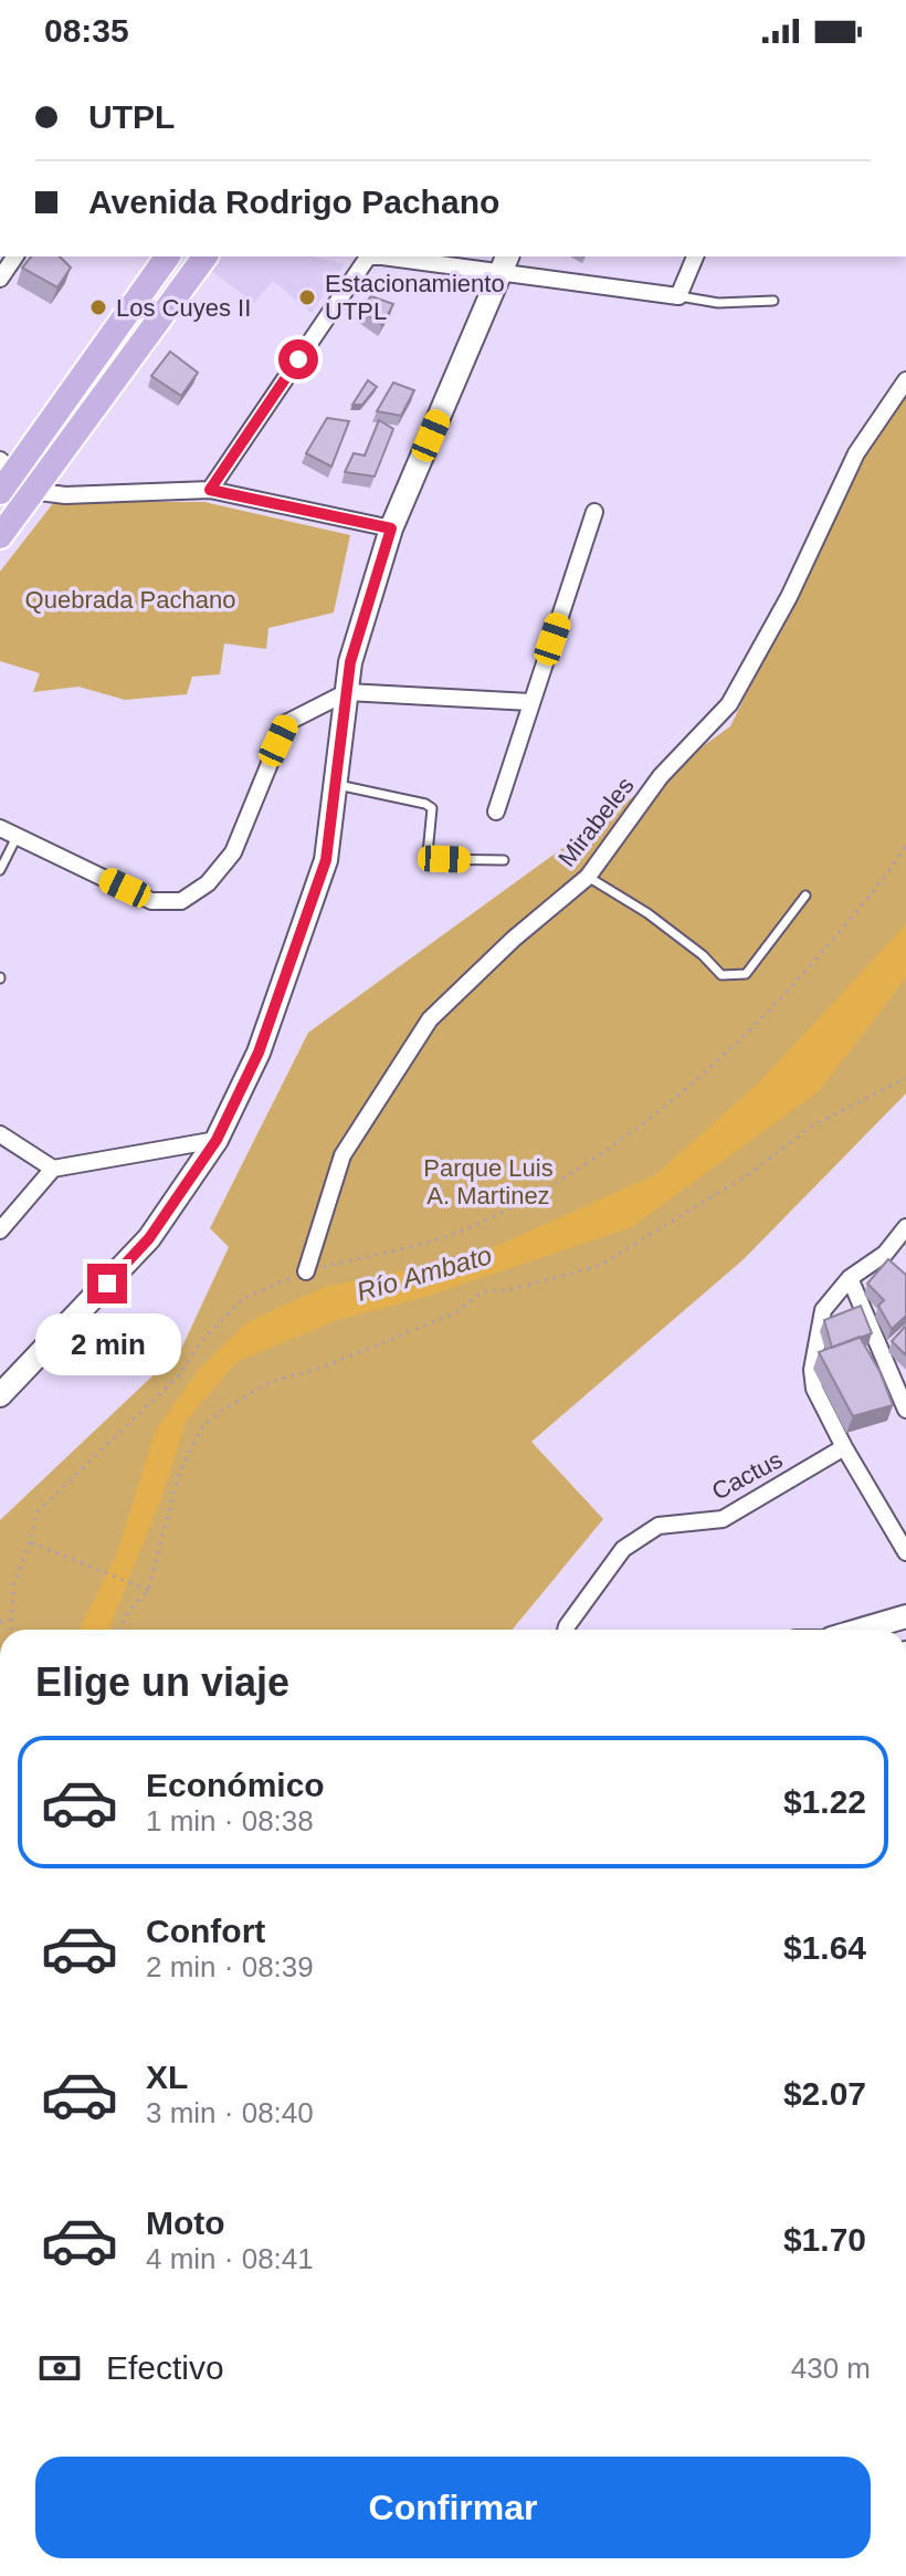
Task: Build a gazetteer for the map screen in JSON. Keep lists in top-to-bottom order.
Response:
{
  "streets": {
    "street": ["Mirabeles", "Cactus"]
  },
  "water": ["Río Ambato"],
  "parks": ["Quebrada Pachano", "Parque Luis A. Martinez"],
  "places": ["Estacionamiento UTPL", "Los Cuyes II"],
  "page": {
    "status": "08:35",
    "banner": ["UTPL", "Avenida Rodrigo Pachano"],
    "bubble": "2 min",
    "heading": "Elige un viaje",
    "list": [
      {
        "name": "Económico",
        "note": "1 min · 08:38",
        "value": "$1.22"
      },
      {
        "name": "Confort",
        "note": "2 min · 08:39",
        "value": "$1.64"
      },
      {
        "name": "XL",
        "note": "3 min · 08:40",
        "value": "$2.07"
      },
      {
        "name": "Moto",
        "note": "4 min · 08:41",
        "value": "$1.70"
      }
    ],
    "pay": ["Efectivo", "430 m"],
    "buttons": "Confirmar"
  }
}
